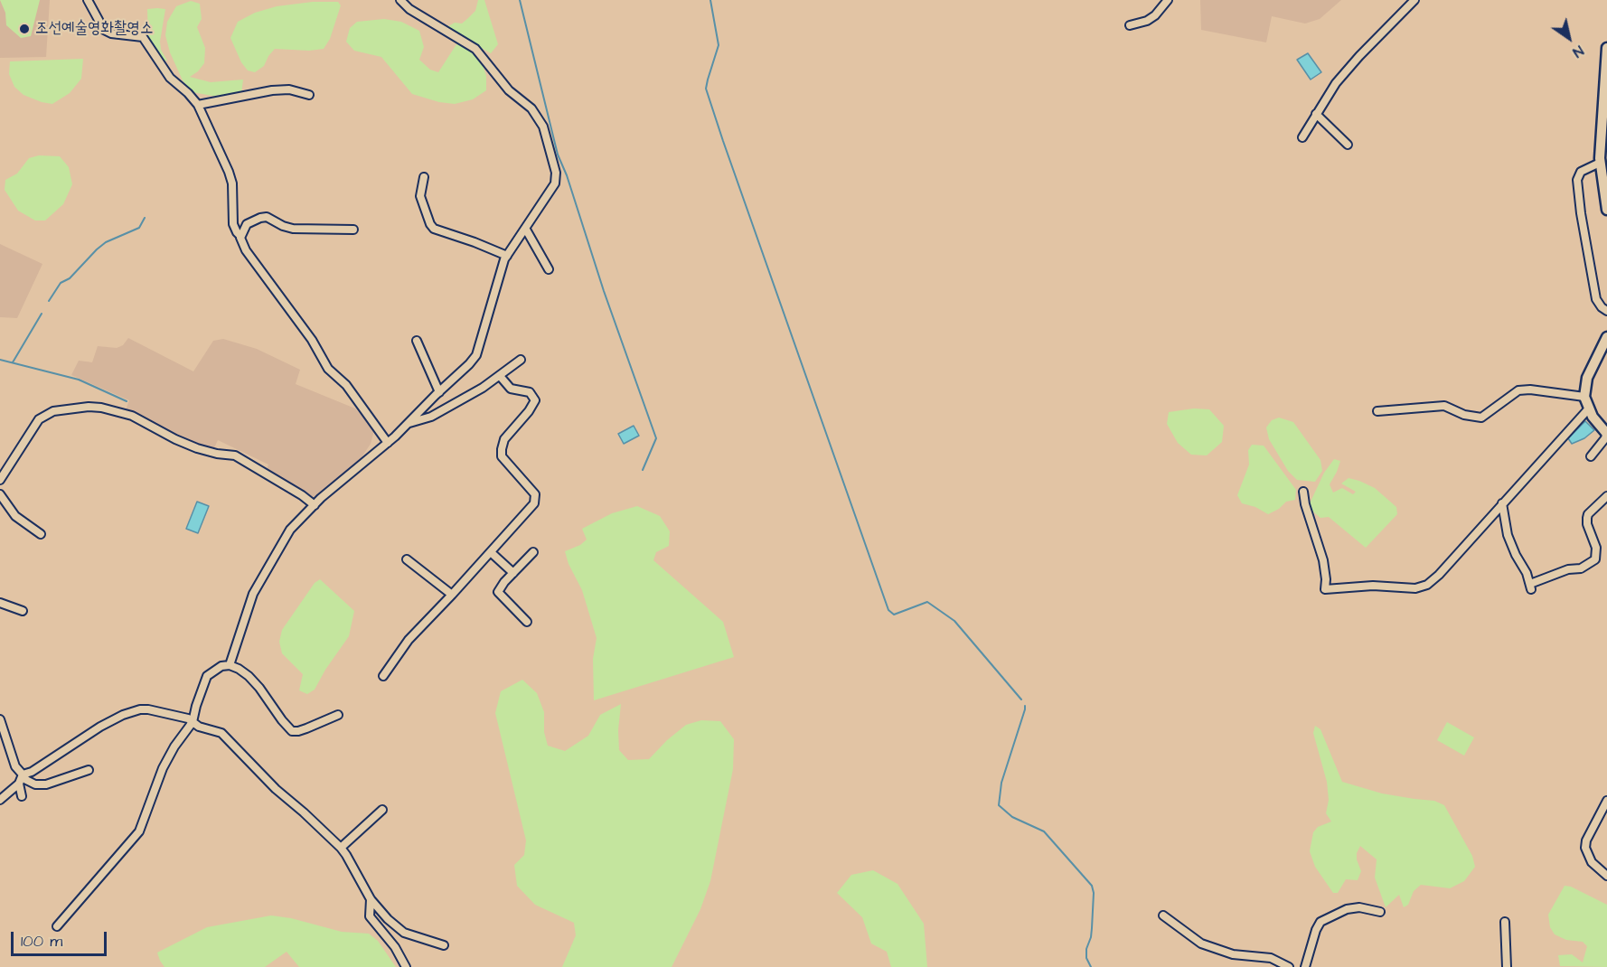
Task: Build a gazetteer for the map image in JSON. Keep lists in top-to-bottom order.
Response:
{
  "places": ["조선예술영화촬영소"],
  "scale_bar": "100 m",
  "north": "bottom right"
}
